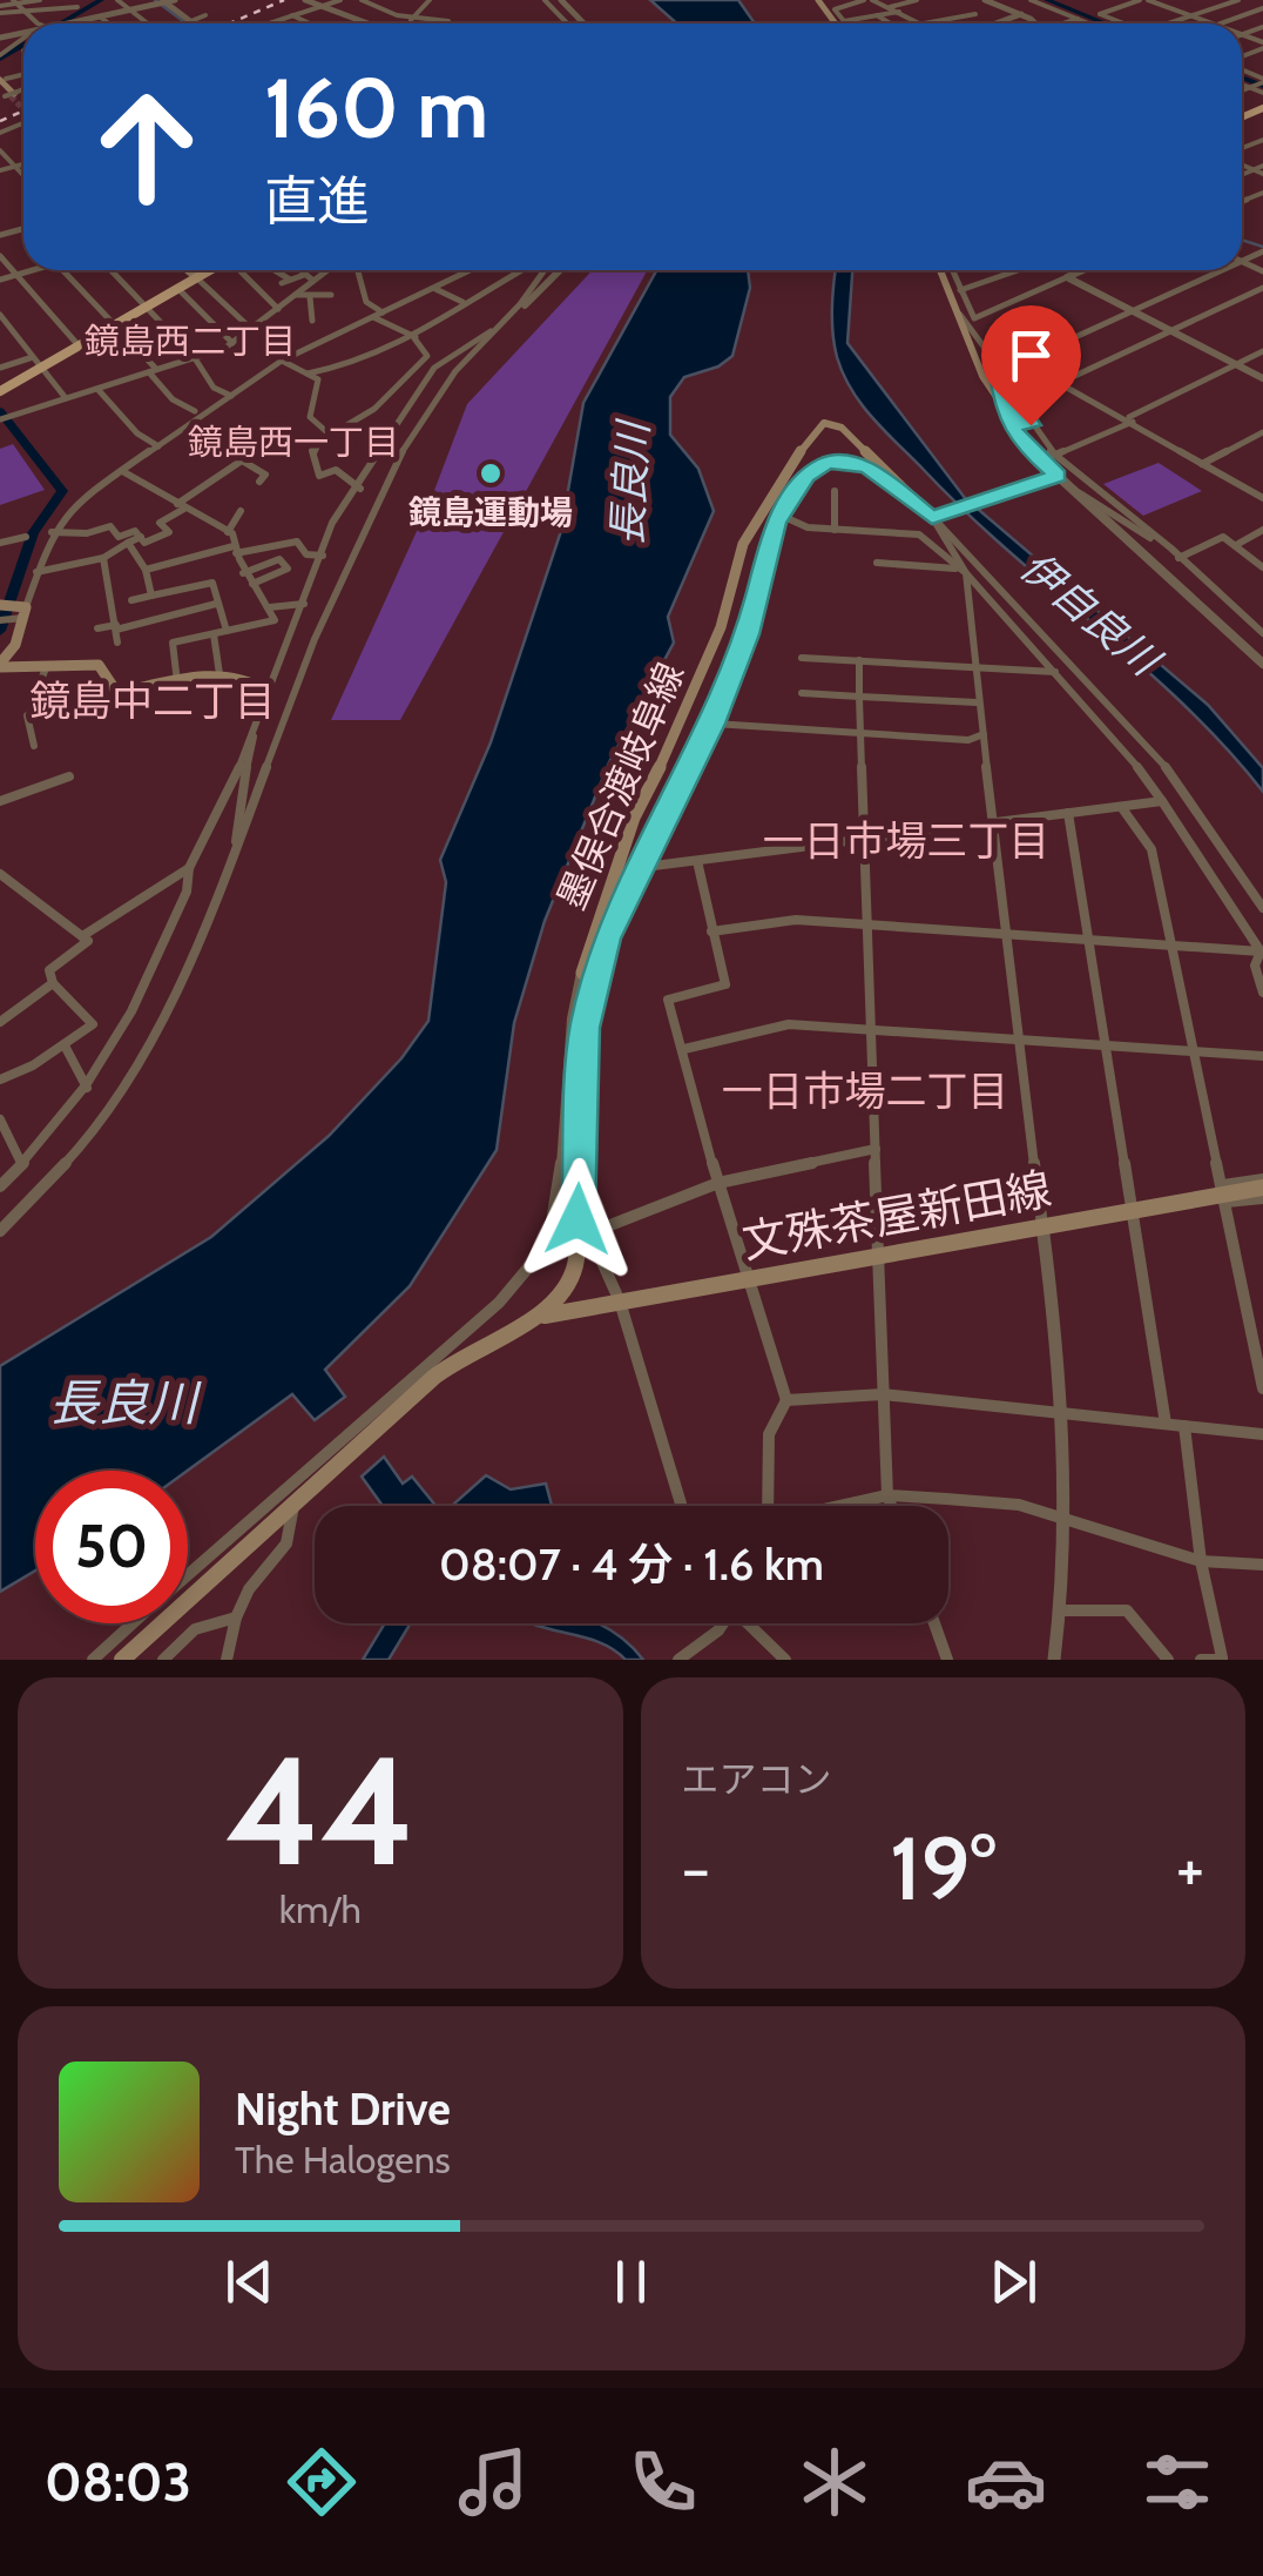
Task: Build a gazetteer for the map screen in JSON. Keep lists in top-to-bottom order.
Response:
{
  "streets": {
    "main road": ["墨俣合渡岐阜線", "文殊茶屋新田線"]
  },
  "crossings": [
    ["墨俣合渡岐阜線", "文殊茶屋新田線"]
  ],
  "districts": [
    "鏡島西二丁目",
    "鏡島西一丁目",
    "鏡島中二丁目",
    "一日市場三丁目",
    "一日市場二丁目"
  ],
  "water": ["長良川", "伊自良川"],
  "places": ["鏡島運動場"],
  "page": {
    "turn": ["160 m", "直進"],
    "limit": "50",
    "trip": "08:07 · 4 分 · 1.6 km",
    "tile": [
      ["44", "km/h"],
      "エアコン"
    ],
    "heat": ["−", "19°", "+"],
    "song": ["Night Drive", "The Halogens"],
    "tabs": "08:03"
  }
}
